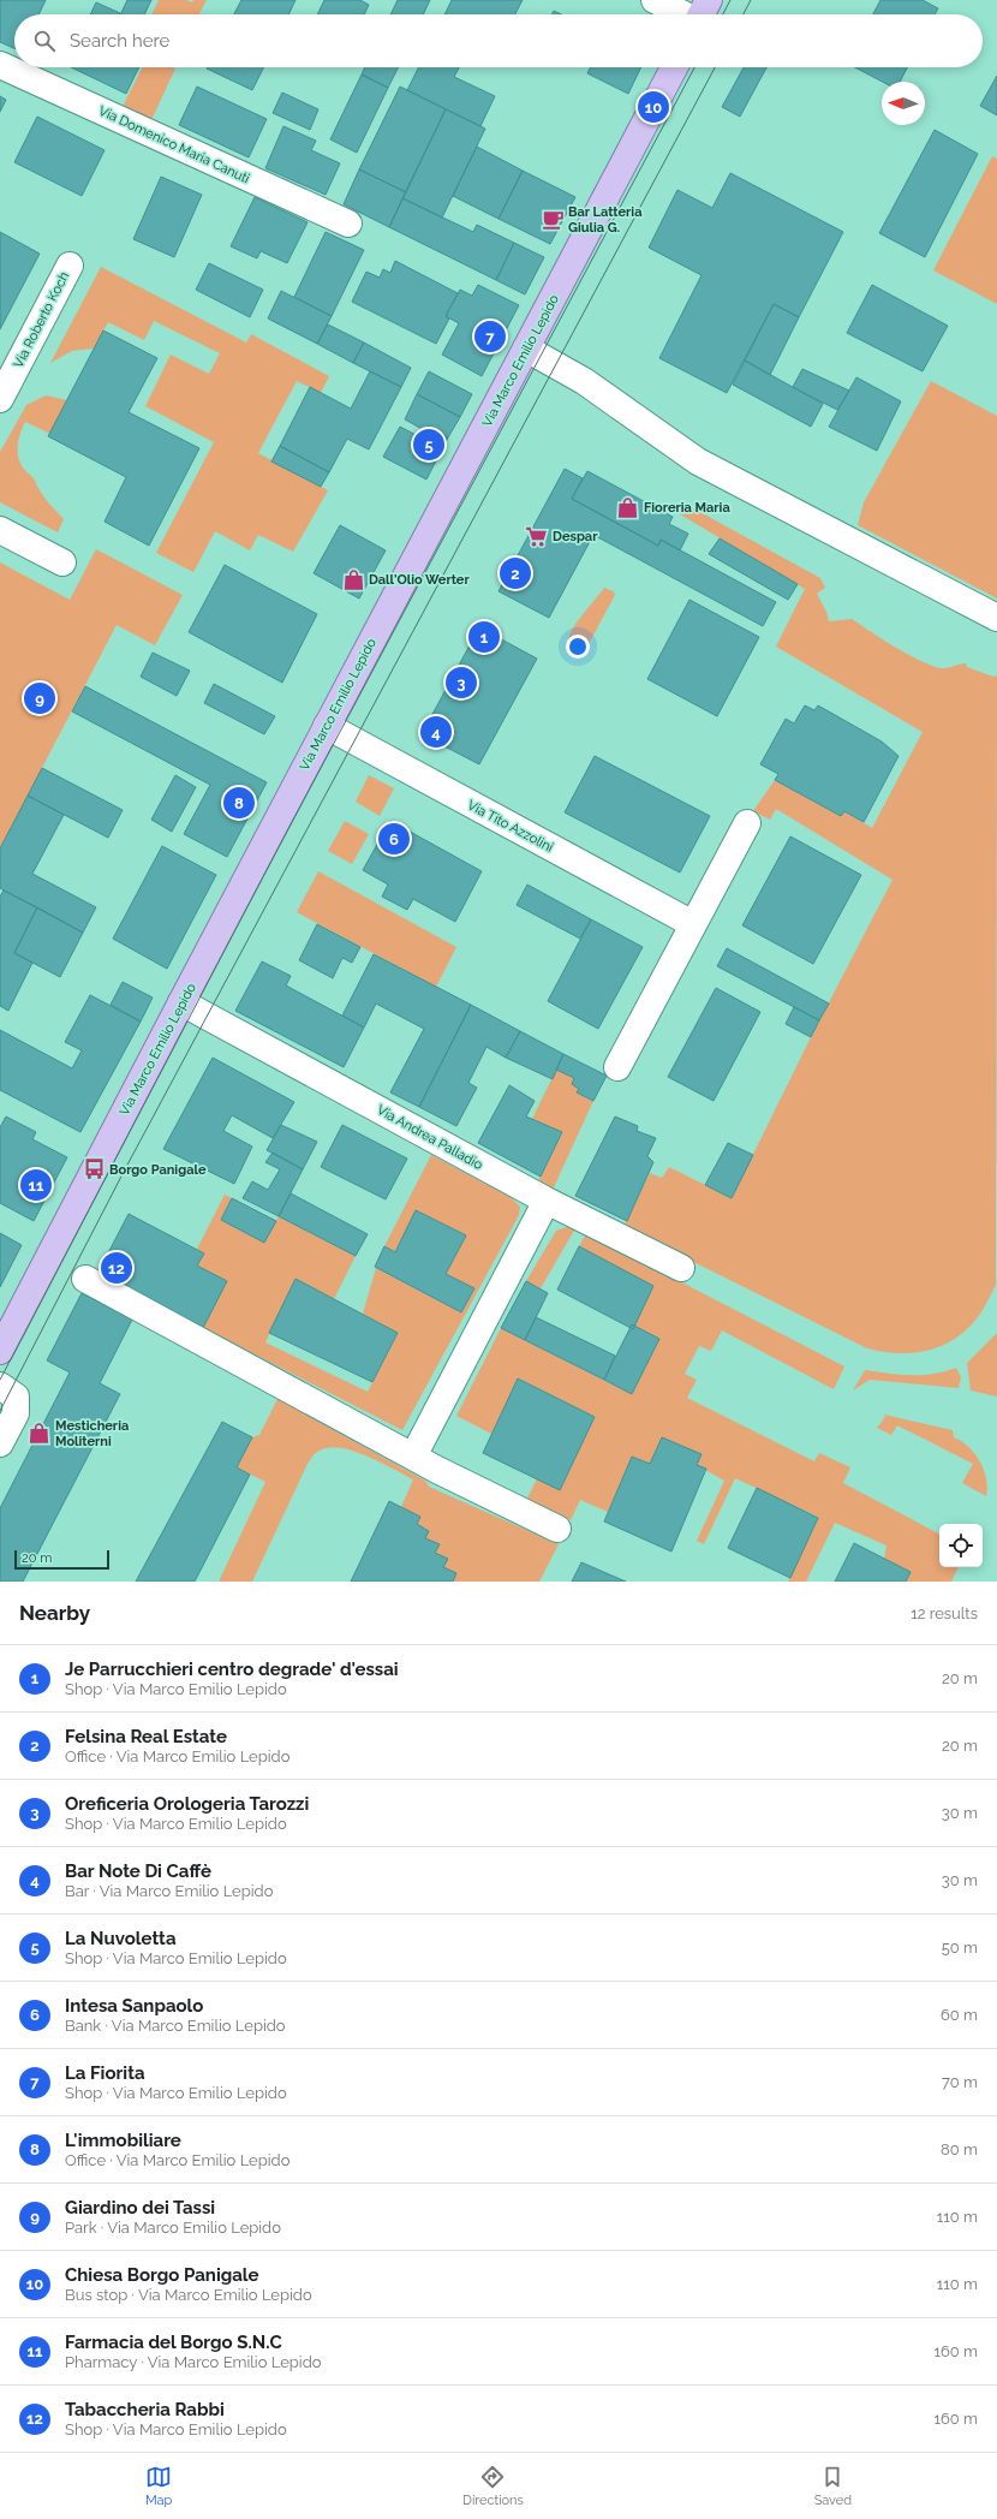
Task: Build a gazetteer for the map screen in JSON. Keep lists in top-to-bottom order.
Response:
{
  "streets": {
    "main road": ["Via Marco Emilio Lepido"],
    "street": [
      "Via Domenico Maria Canuti",
      "Via Roberto Koch",
      "Via Tito Azzolini",
      "Via Andrea Palladio"
    ]
  },
  "crossings": [
    ["Via Marco Emilio Lepido", "Via Tito Azzolini"],
    ["Via Marco Emilio Lepido", "Via Andrea Palladio"]
  ],
  "places": {
    "cafe": ["Bar Latteria Giulia G."],
    "shop": ["Fioreria Maria", "Dall'Olio Werter", "Mesticheria Moliterni"],
    "supermarket": ["Despar"],
    "bus stop": ["Borgo Panigale"]
  },
  "scale_bar": "20 m",
  "north": "left",
  "page": {
    "search": "Search here",
    "pins": [
      "10",
      "7",
      "5",
      "2",
      "1",
      "3",
      "9",
      "4",
      "8",
      "6",
      "11",
      "12"
    ],
    "scale": "20 m",
    "heading": ["Nearby", "12 results"],
    "list": [
      {
        "mark": "1",
        "name": "Je Parrucchieri centro degrade' d'essai",
        "note": "Shop · Via Marco Emilio Lepido",
        "value": "20 m"
      },
      {
        "mark": "2",
        "name": "Felsina Real Estate",
        "note": "Office · Via Marco Emilio Lepido",
        "value": "20 m"
      },
      {
        "mark": "3",
        "name": "Oreficeria Orologeria Tarozzi",
        "note": "Shop · Via Marco Emilio Lepido",
        "value": "30 m"
      },
      {
        "mark": "4",
        "name": "Bar Note Di Caffè",
        "note": "Bar · Via Marco Emilio Lepido",
        "value": "30 m"
      },
      {
        "mark": "5",
        "name": "La Nuvoletta",
        "note": "Shop · Via Marco Emilio Lepido",
        "value": "50 m"
      },
      {
        "mark": "6",
        "name": "Intesa Sanpaolo",
        "note": "Bank · Via Marco Emilio Lepido",
        "value": "60 m"
      },
      {
        "mark": "7",
        "name": "La Fiorita",
        "note": "Shop · Via Marco Emilio Lepido",
        "value": "70 m"
      },
      {
        "mark": "8",
        "name": "L'immobiliare",
        "note": "Office · Via Marco Emilio Lepido",
        "value": "80 m"
      },
      {
        "mark": "9",
        "name": "Giardino dei Tassi",
        "note": "Park · Via Marco Emilio Lepido",
        "value": "110 m"
      },
      {
        "mark": "10",
        "name": "Chiesa Borgo Panigale",
        "note": "Bus stop · Via Marco Emilio Lepido",
        "value": "110 m"
      },
      {
        "mark": "11",
        "name": "Farmacia del Borgo S.N.C",
        "note": "Pharmacy · Via Marco Emilio Lepido",
        "value": "160 m"
      },
      {
        "mark": "12",
        "name": "Tabaccheria Rabbi",
        "note": "Shop · Via Marco Emilio Lepido",
        "value": "160 m"
      }
    ],
    "nav": ["Map", "Directions", "Saved"]
  }
}
